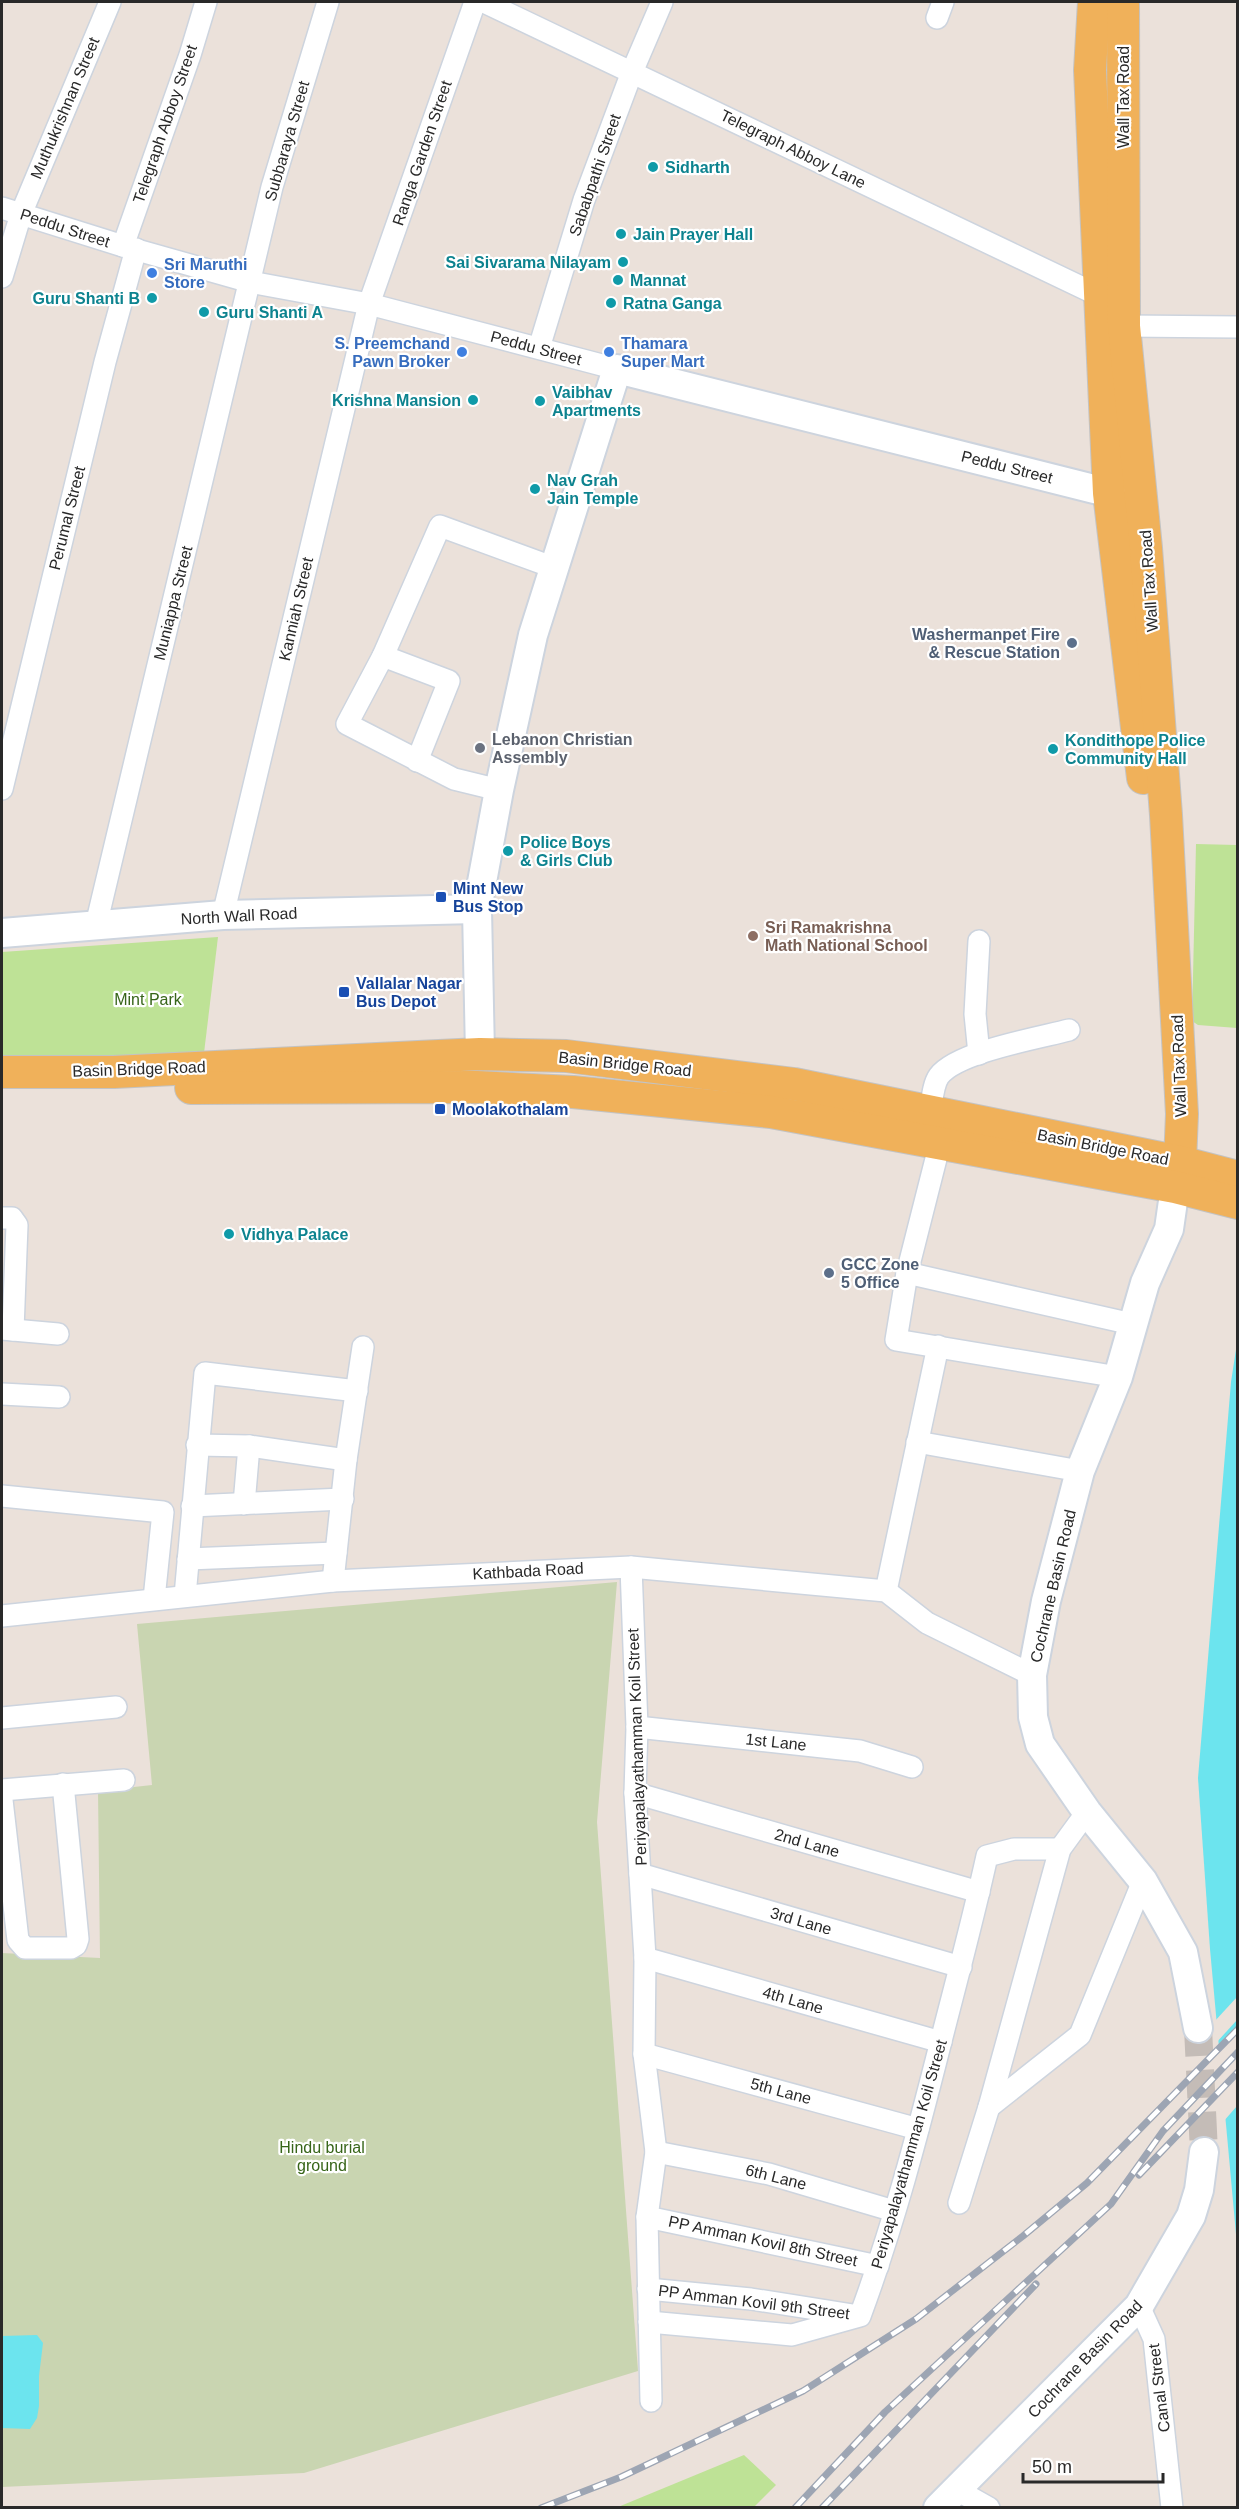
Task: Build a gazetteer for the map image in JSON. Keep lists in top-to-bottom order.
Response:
{
  "streets": {
    "main road": [
      "Wall Tax Road",
      "Peddu Street",
      "North Wall Road",
      "Basin Bridge Road",
      "Cochrane Basin Road"
    ],
    "street": [
      "Muthukrishnan Street",
      "Telegraph Abboy Street",
      "Subbaraya Street",
      "Telegraph Abboy Lane",
      "Ranga Garden Street",
      "Sababpathi Street",
      "Perumal Street",
      "Muniappa Street",
      "Kanniah Street",
      "Kathbada Road",
      "1st Lane",
      "Periyapalayathamman Koil Street",
      "2nd Lane",
      "3rd Lane",
      "4th Lane",
      "5th Lane",
      "6th Lane",
      "PP Amman Kovil 8th Street",
      "PP Amman Kovil 9th Street",
      "Canal Street"
    ]
  },
  "crossings": [
    ["Wall Tax Road", "Telegraph Abboy Lane"],
    ["Wall Tax Road", "Peddu Street"],
    ["Wall Tax Road", "Basin Bridge Road"],
    ["Wall Tax Road", "Cochrane Basin Road"],
    ["Muthukrishnan Street", "Peddu Street"],
    ["Telegraph Abboy Street", "Peddu Street"],
    ["Telegraph Abboy Street", "Perumal Street"],
    ["Subbaraya Street", "Peddu Street"],
    ["Subbaraya Street", "Muniappa Street"],
    ["Telegraph Abboy Lane", "Sababpathi Street"],
    ["Ranga Garden Street", "Peddu Street"],
    ["Ranga Garden Street", "Kanniah Street"],
    ["Sababpathi Street", "Peddu Street"],
    ["Peddu Street", "Perumal Street"],
    ["Peddu Street", "Muniappa Street"],
    ["Peddu Street", "Kanniah Street"],
    ["Muniappa Street", "North Wall Road"],
    ["Kanniah Street", "North Wall Road"],
    ["Basin Bridge Road", "Cochrane Basin Road"],
    ["Kathbada Road", "Periyapalayathamman Koil Street"],
    ["Cochrane Basin Road", "Canal Street"],
    ["1st Lane", "Periyapalayathamman Koil Street"],
    ["Periyapalayathamman Koil Street", "2nd Lane"],
    ["Periyapalayathamman Koil Street", "3rd Lane"],
    ["Periyapalayathamman Koil Street", "4th Lane"],
    ["Periyapalayathamman Koil Street", "5th Lane"],
    ["Periyapalayathamman Koil Street", "6th Lane"],
    ["Periyapalayathamman Koil Street", "PP Amman Kovil 8th Street"],
    ["Periyapalayathamman Koil Street", "PP Amman Kovil 9th Street"]
  ],
  "parks": ["Mint Park", "Hindu burial ground"],
  "places": {
    "other": [
      "Sidharth",
      "Jain Prayer Hall",
      "Sai Sivarama Nilayam",
      "Sri Maruthi Store",
      "Mannat",
      "Guru Shanti B",
      "Ratna Ganga",
      "Guru Shanti A",
      "S. Preemchand Pawn Broker",
      "Thamara Super Mart",
      "Krishna Mansion",
      "Vaibhav Apartments",
      "Nav Grah Jain Temple",
      "Washermanpet Fire & Rescue Station",
      "Lebanon Christian Assembly",
      "Kondithope Police Community Hall",
      "Police Boys & Girls Club",
      "Sri Ramakrishna Math National School",
      "Vidhya Palace",
      "GCC Zone 5 Office"
    ],
    "transit": ["Mint New Bus Stop", "Vallalar Nagar Bus Depot", "Moolakothalam"]
  },
  "scale_bar": "50 m"
}
